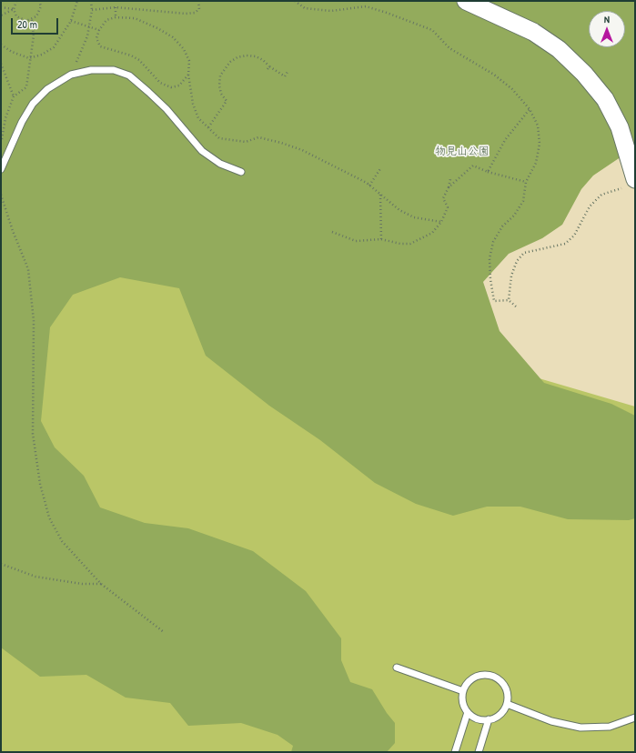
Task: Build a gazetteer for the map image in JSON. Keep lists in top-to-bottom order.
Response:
{
  "parks": ["物見山公園"],
  "scale_bar": "20 m",
  "north": "top"
}
